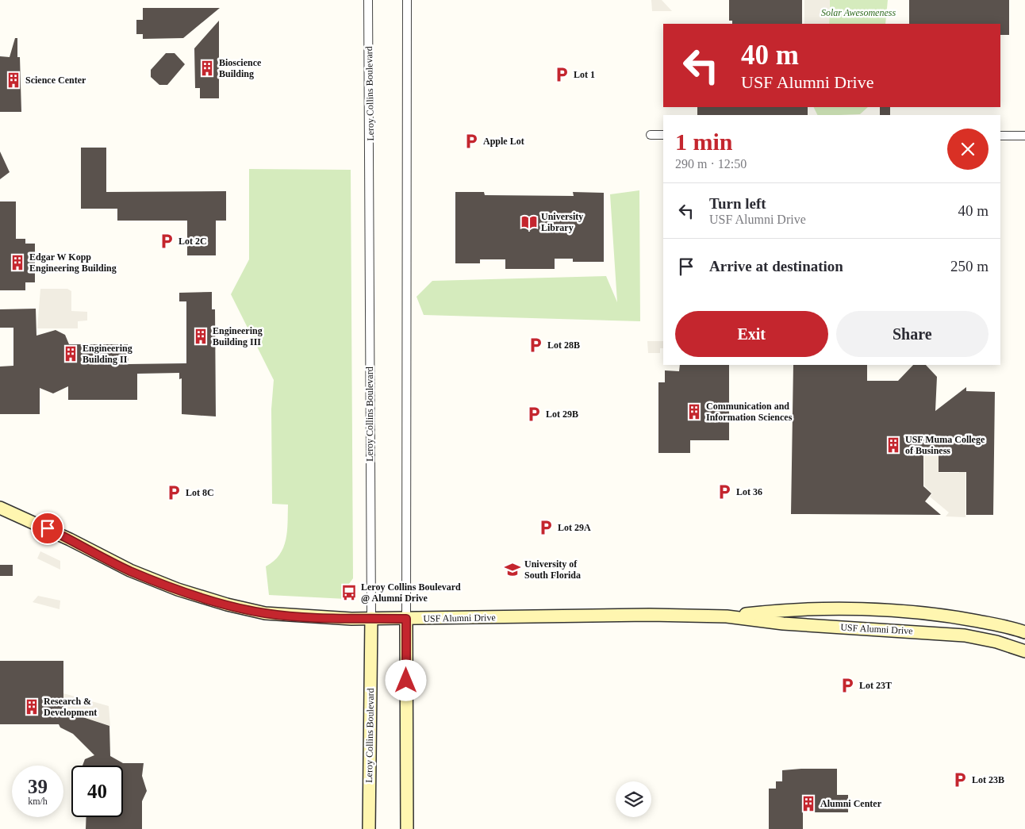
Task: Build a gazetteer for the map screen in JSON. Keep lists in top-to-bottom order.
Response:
{
  "streets": {
    "street": ["Leroy Collins Boulevard", "USF Alumni Drive"]
  },
  "crossings": [
    ["Leroy Collins Boulevard", "USF Alumni Drive"]
  ],
  "parks": ["Solar Awesomeness"],
  "places": {
    "building": [
      "Bioscience Building",
      "Science Center",
      "Edgar W Kopp Engineering Building",
      "Engineering Building III",
      "Engineering Building II",
      "Communication and Information Sciences",
      "USF Muma College of Business",
      "Research & Development",
      "Alumni Center"
    ],
    "parking": [
      "Lot 1",
      "Apple Lot",
      "Lot 2C",
      "Lot 28B",
      "Lot 29B",
      "Lot 36",
      "Lot 8C",
      "Lot 29A",
      "Lot 23T",
      "Lot 23B"
    ],
    "library": ["University Library"],
    "school or university": ["University of South Florida"],
    "bus stop": ["Leroy Collins Boulevard @ Alumni Drive"]
  },
  "page": {
    "turn": ["40 m", "USF Alumni Drive"],
    "heading": ["1 min", "290 m · 12:50"],
    "list": [
      {
        "name": "Turn left",
        "note": "USF Alumni Drive",
        "value": "40 m"
      },
      {
        "name": "Arrive at destination",
        "value": "250 m"
      }
    ],
    "buttons": ["Exit", "Share"],
    "speed": "39 km/h",
    "limit": "40"
  }
}
